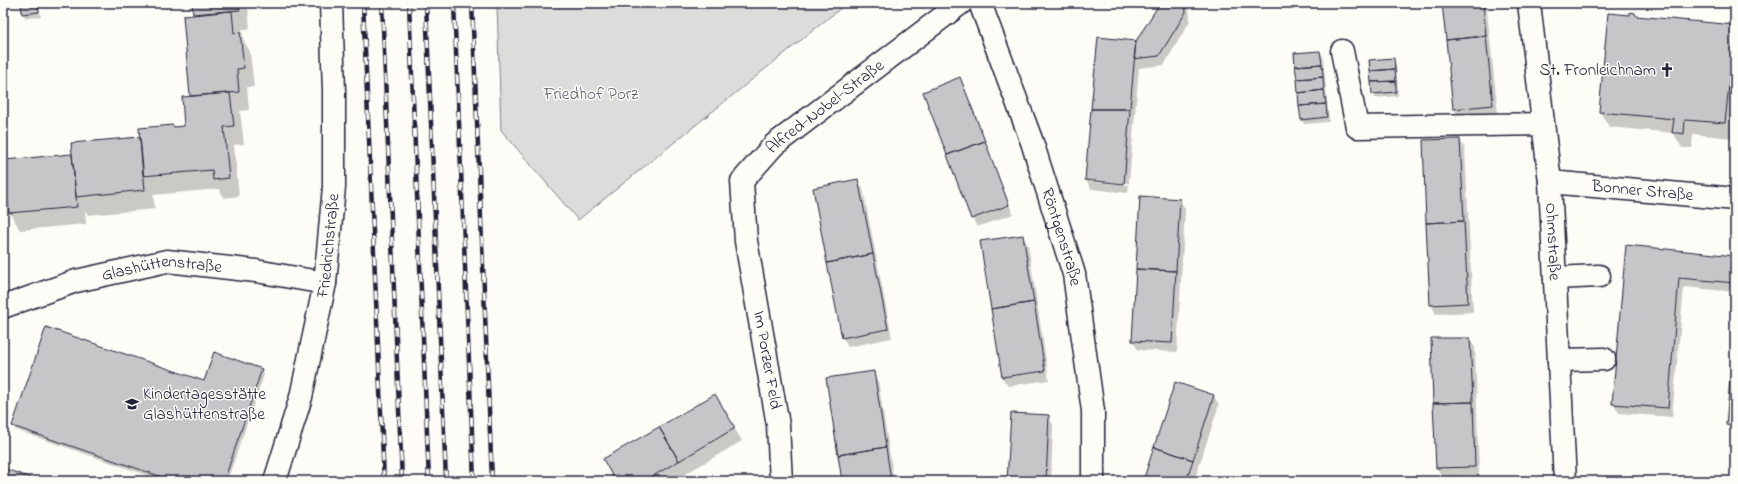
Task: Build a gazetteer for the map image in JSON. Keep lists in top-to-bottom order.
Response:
{
  "streets": {
    "street": [
      "Alfred-Nobel-Straße",
      "Bonner Straße",
      "Röntgenstraße",
      "Ohmstraße",
      "Friedrichstraße",
      "Glashüttenstraße",
      "Im Porzer Feld"
    ]
  },
  "crossings": [
    ["Alfred-Nobel-Straße", "Im Porzer Feld"],
    ["Bonner Straße", "Ohmstraße"],
    ["Friedrichstraße", "Glashüttenstraße"]
  ],
  "parks": ["Friedhof Porz"],
  "places": {
    "church": ["St. Fronleichnam"],
    "school or university": ["Kindertagesstätte Glashüttenstraße"]
  }
}
